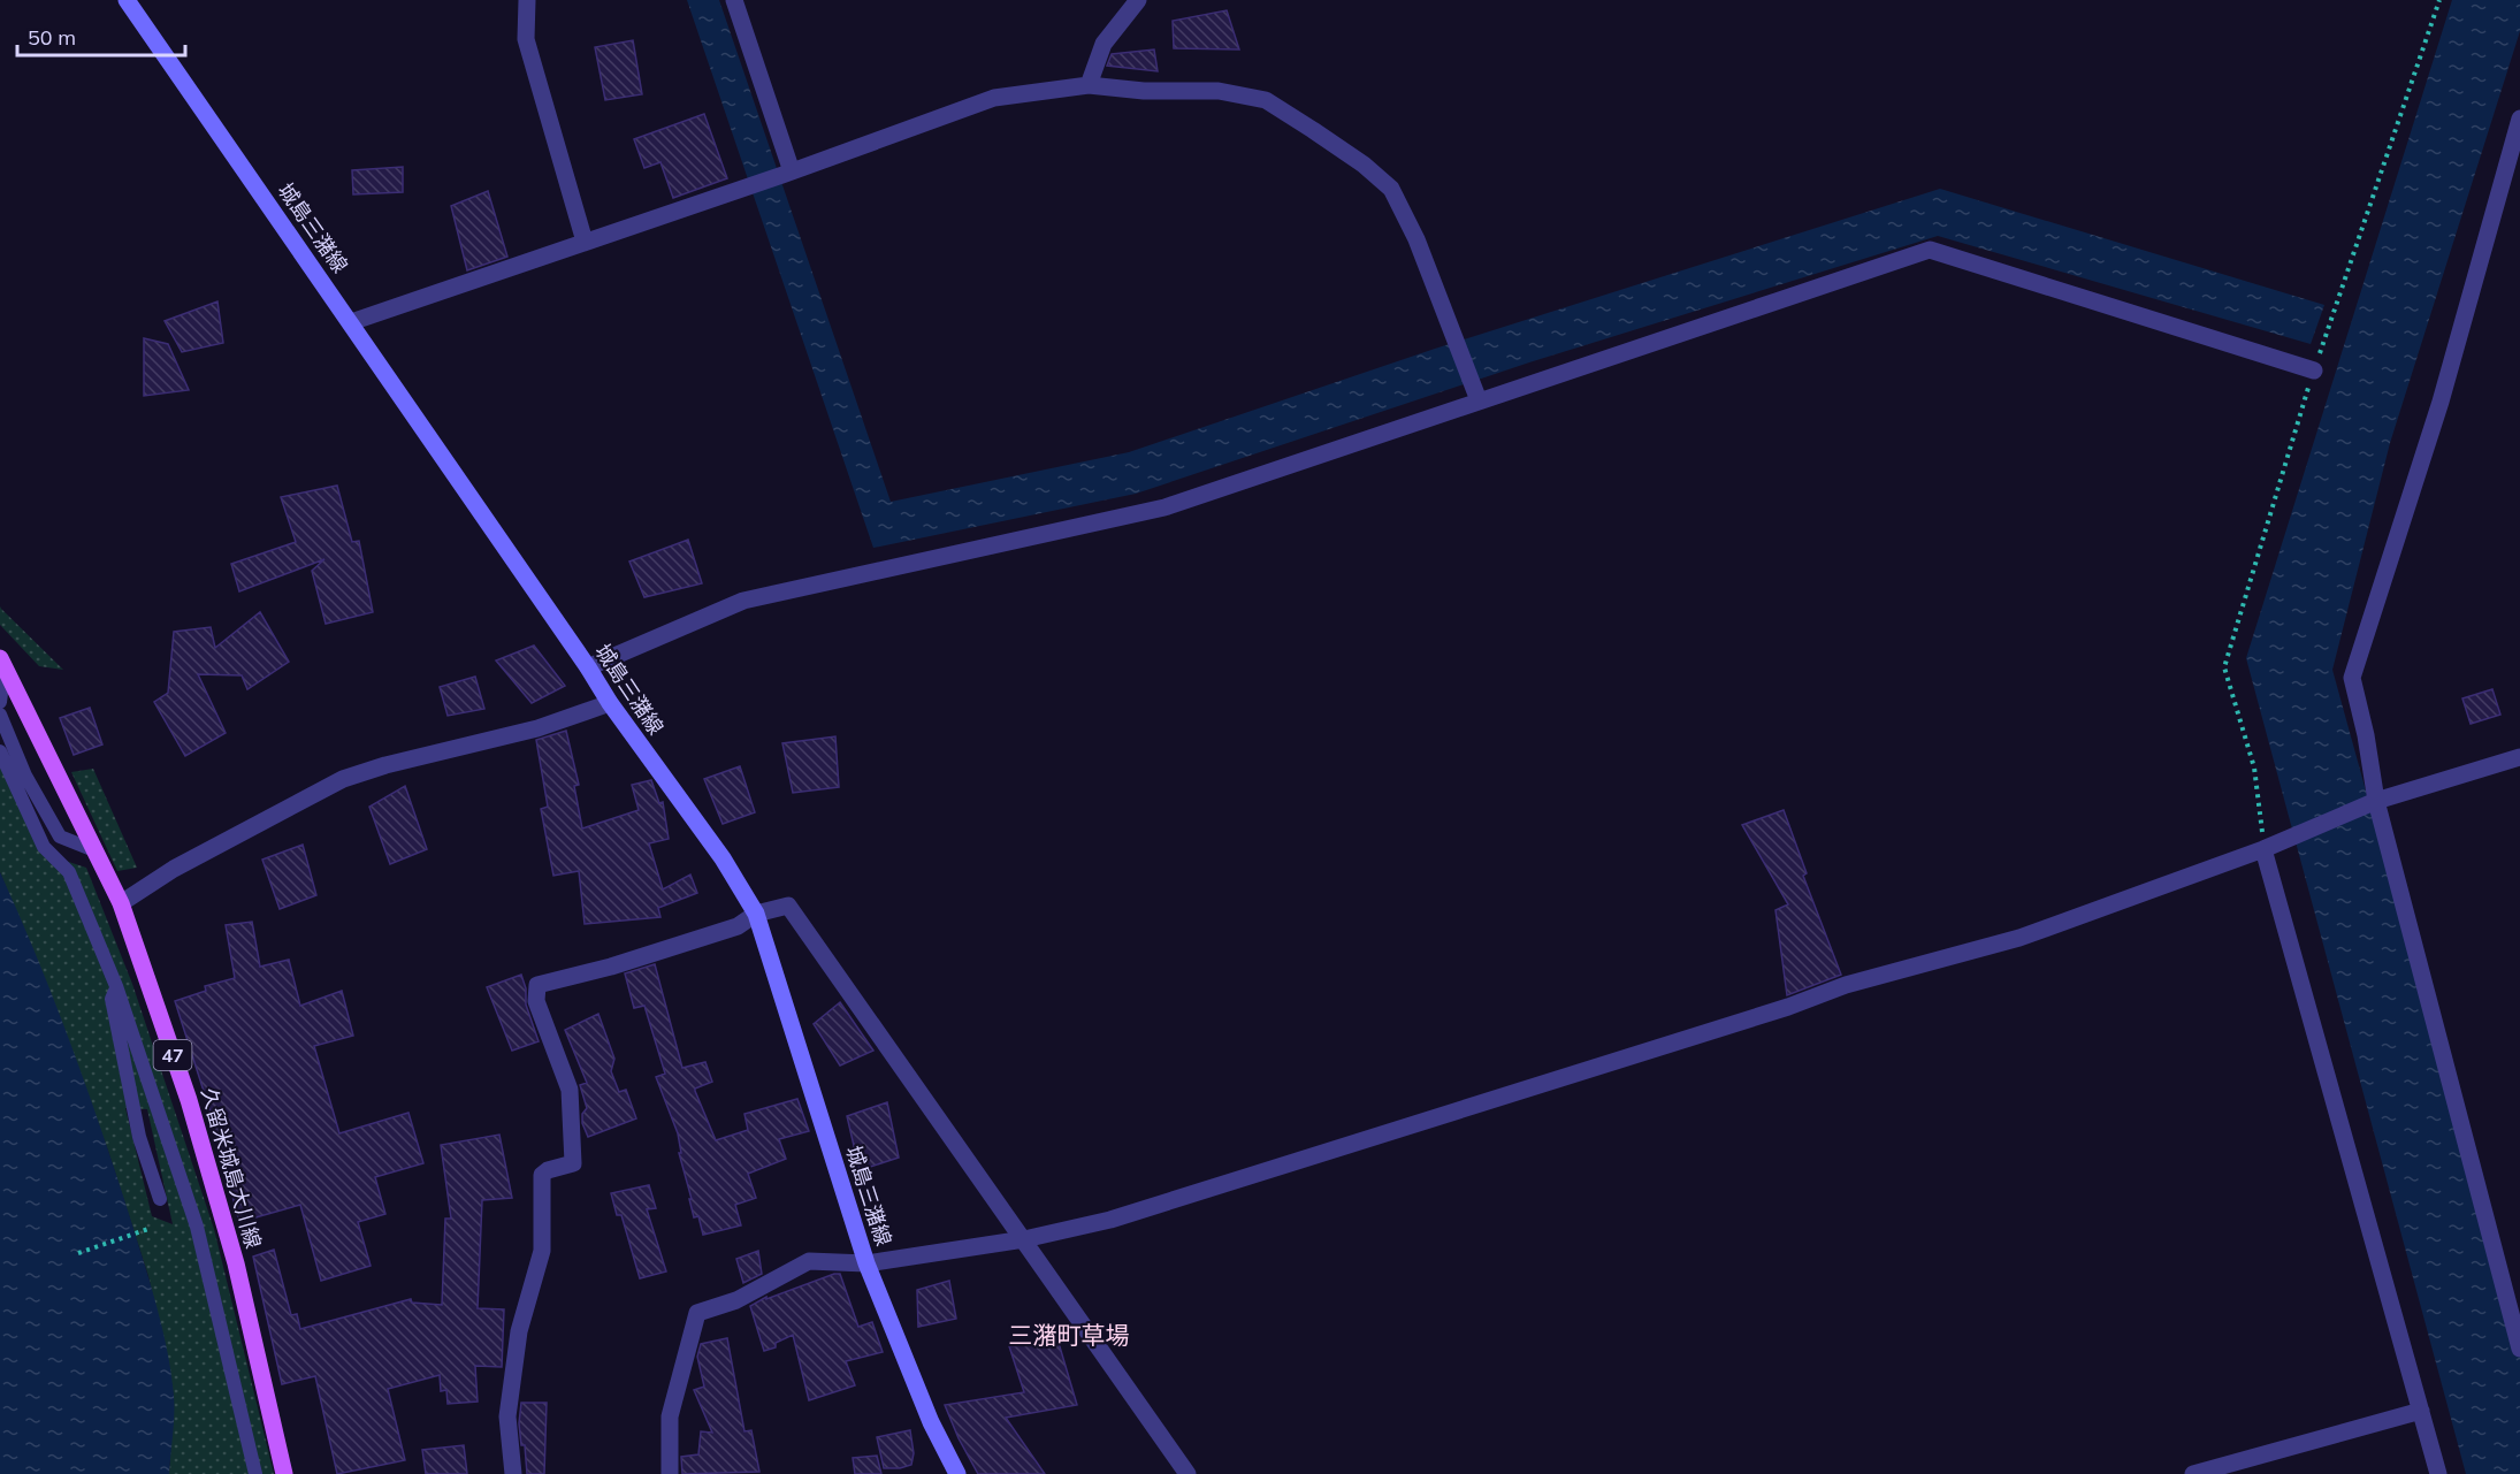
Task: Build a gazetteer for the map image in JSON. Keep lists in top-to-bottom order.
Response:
{
  "streets": {
    "main road": ["城島三潴線", "47", "久留米城島大川線"]
  },
  "districts": ["三潴町草場"],
  "scale_bar": "50 m"
}
